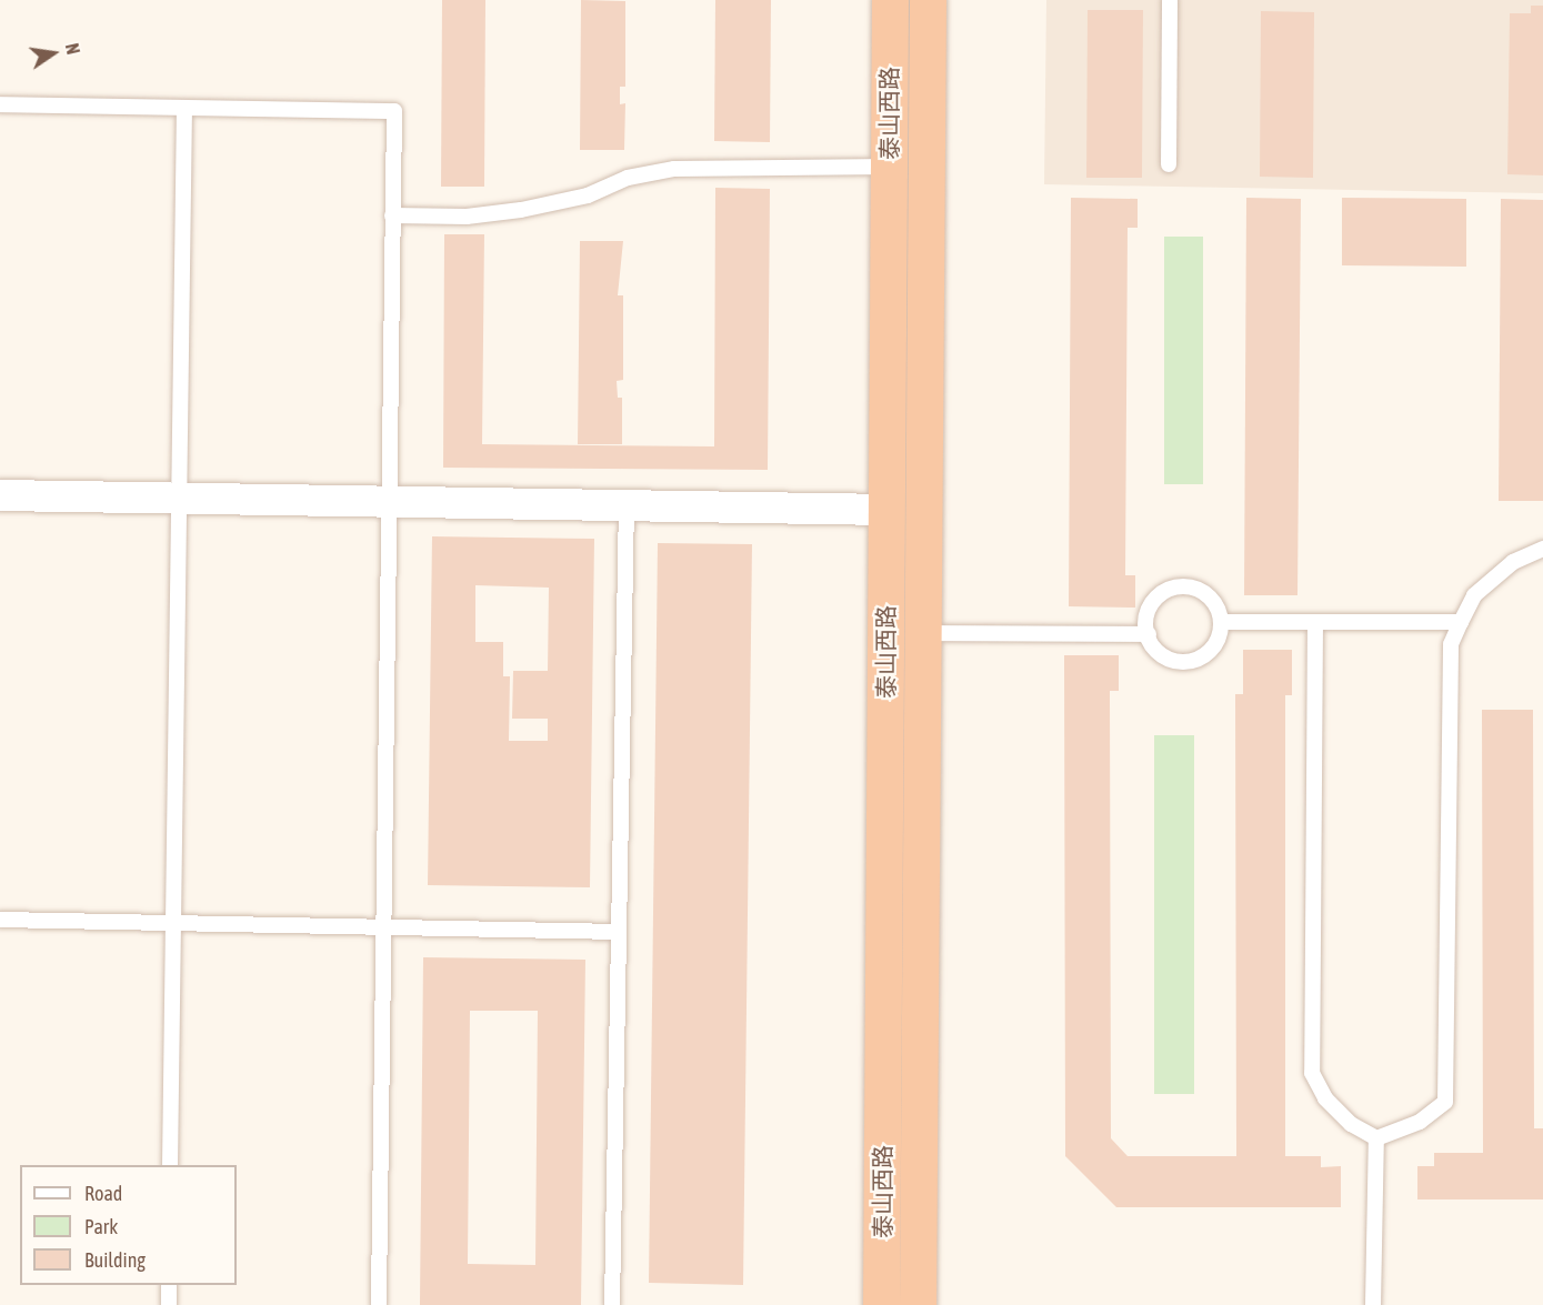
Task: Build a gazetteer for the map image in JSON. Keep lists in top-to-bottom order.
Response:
{
  "streets": {
    "highway": ["泰山西路"]
  },
  "legend": ["Road", "Park", "Building"],
  "north": "right"
}
